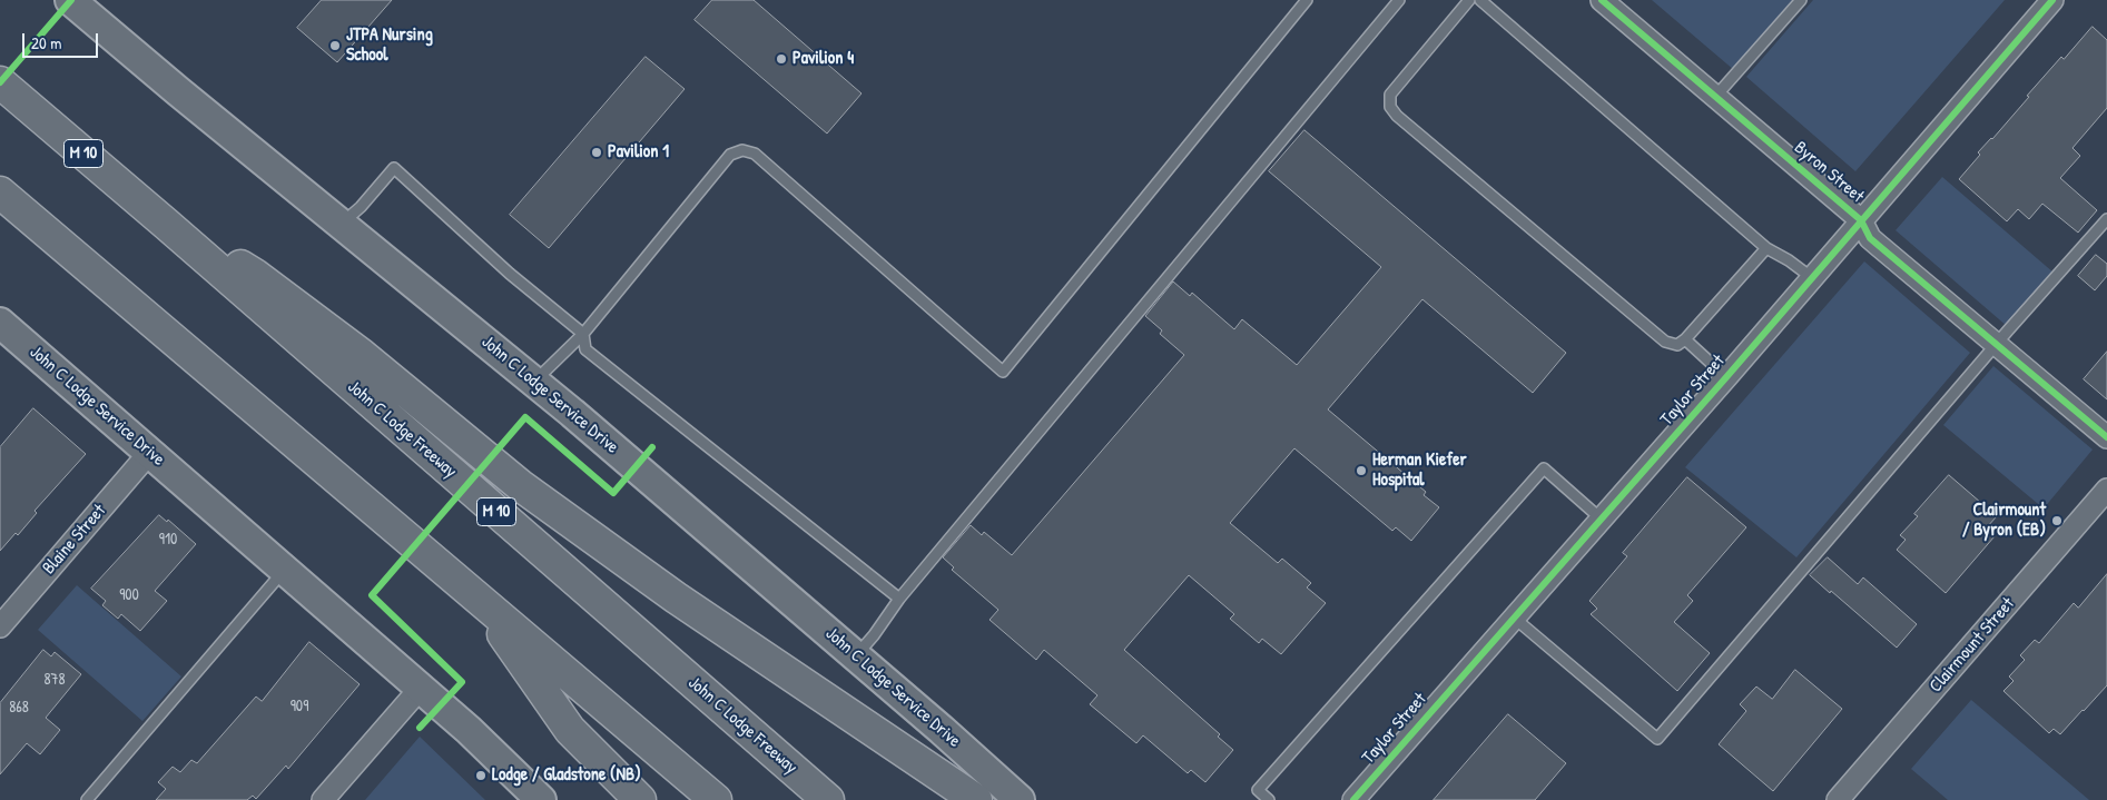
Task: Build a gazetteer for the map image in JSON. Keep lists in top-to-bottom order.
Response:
{
  "streets": {
    "highway": ["M 10", "John C Lodge Freeway"],
    "main road": ["John C Lodge Service Drive"],
    "street": [
      "Byron Street",
      "Taylor Street",
      "Blaine Street",
      "Clairmount Street"
    ]
  },
  "crossings": [
    ["Byron Street", "Taylor Street"],
    ["John C Lodge Service Drive", "Blaine Street"]
  ],
  "places": [
    "JTPA Nursing School",
    "Pavilion 4",
    "Pavilion 1",
    "Herman Kiefer Hospital",
    "Clairmount / Byron (EB)",
    "Lodge / Gladstone (NB)"
  ],
  "house_numbers": [
    "910",
    "900",
    "878",
    "909",
    "868"
  ],
  "scale_bar": "20 m"
}
